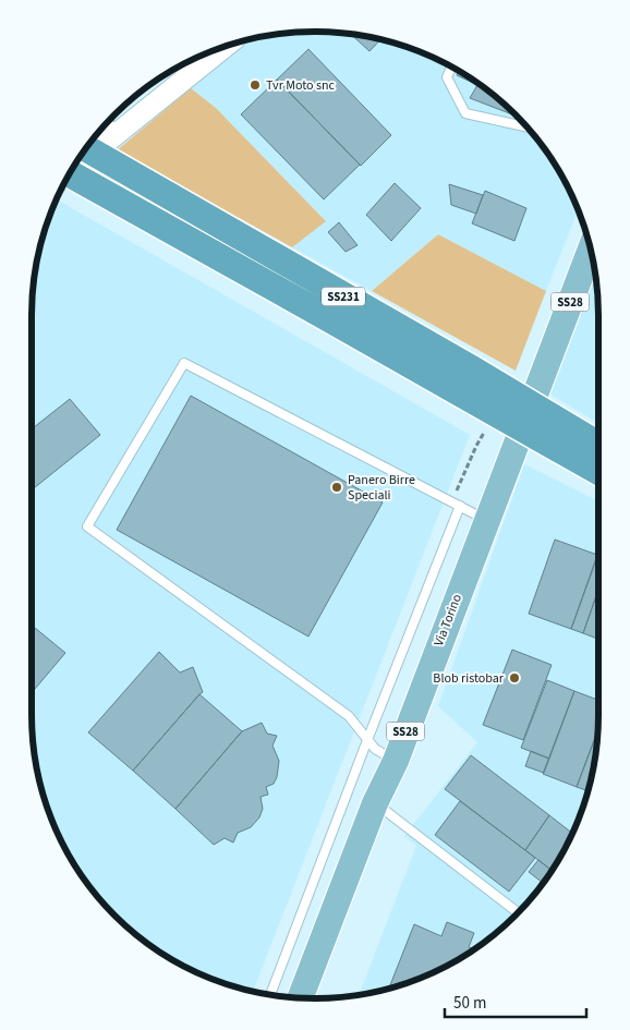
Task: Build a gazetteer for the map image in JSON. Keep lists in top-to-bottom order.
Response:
{
  "streets": {
    "highway": ["SS231"],
    "main road": ["SS28", "Via Torino"]
  },
  "places": ["Tvr Moto snc", "Panero Birre Speciali", "Blob ristobar"],
  "scale_bar": "50 m"
}
